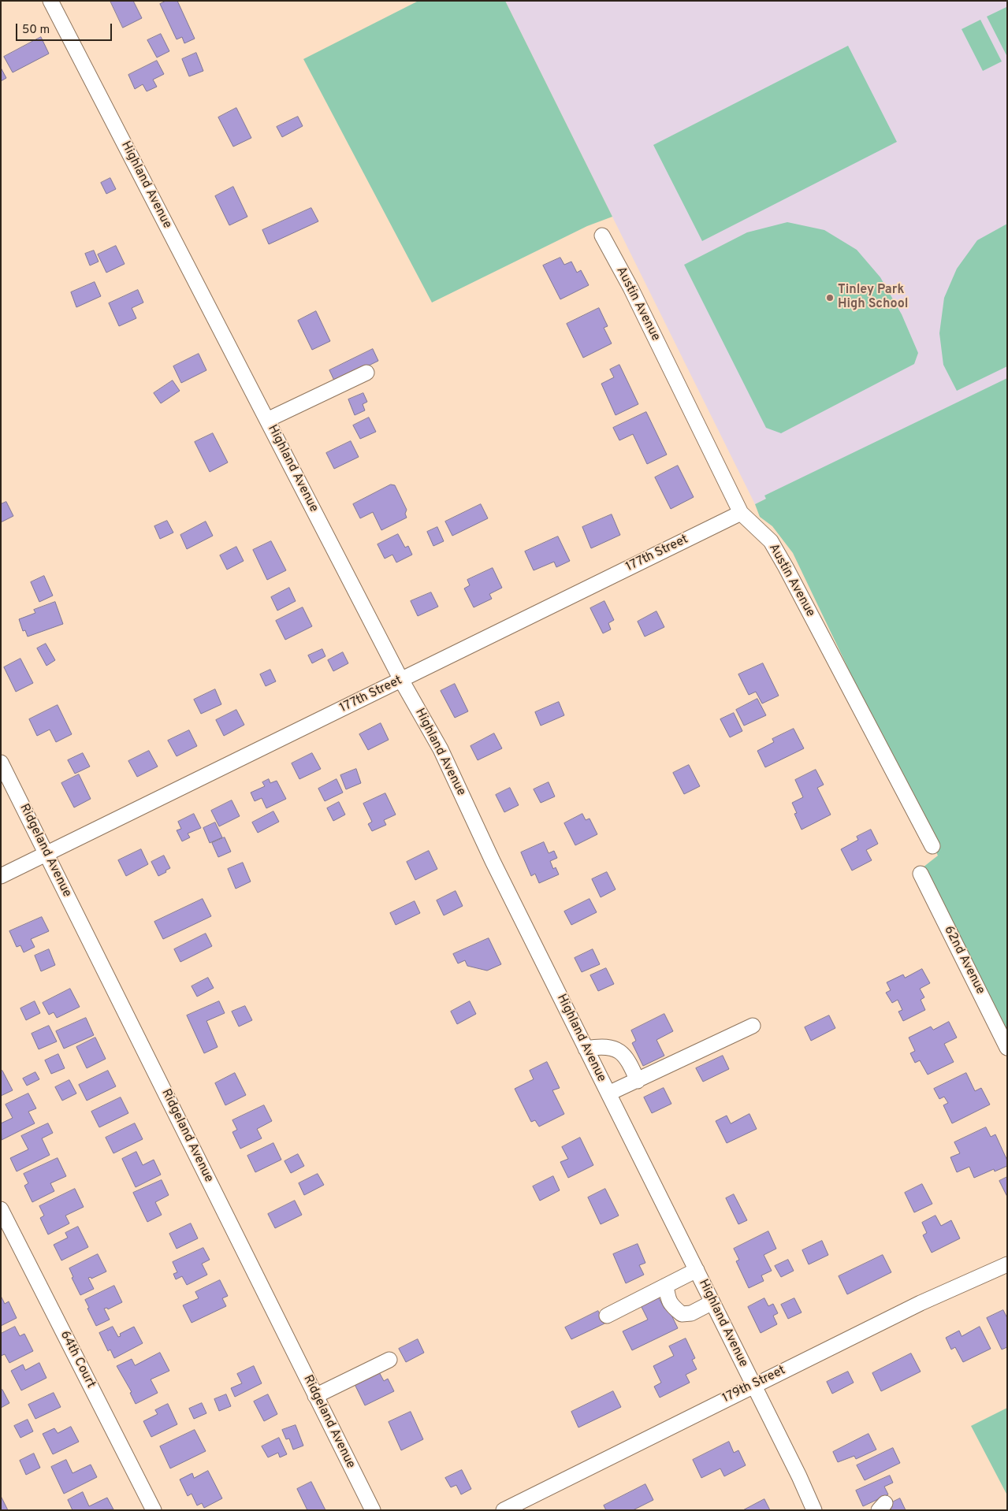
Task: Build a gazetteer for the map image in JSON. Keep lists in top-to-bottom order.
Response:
{
  "streets": {
    "street": [
      "Highland Avenue",
      "Austin Avenue",
      "177th Street",
      "Ridgeland Avenue",
      "62nd Avenue",
      "64th Court",
      "179th Street"
    ]
  },
  "crossings": [
    ["Highland Avenue", "177th Street"],
    ["Highland Avenue", "179th Street"],
    ["Austin Avenue", "177th Street"],
    ["177th Street", "Ridgeland Avenue"]
  ],
  "places": ["Tinley Park High School"],
  "scale_bar": "50 m"
}
